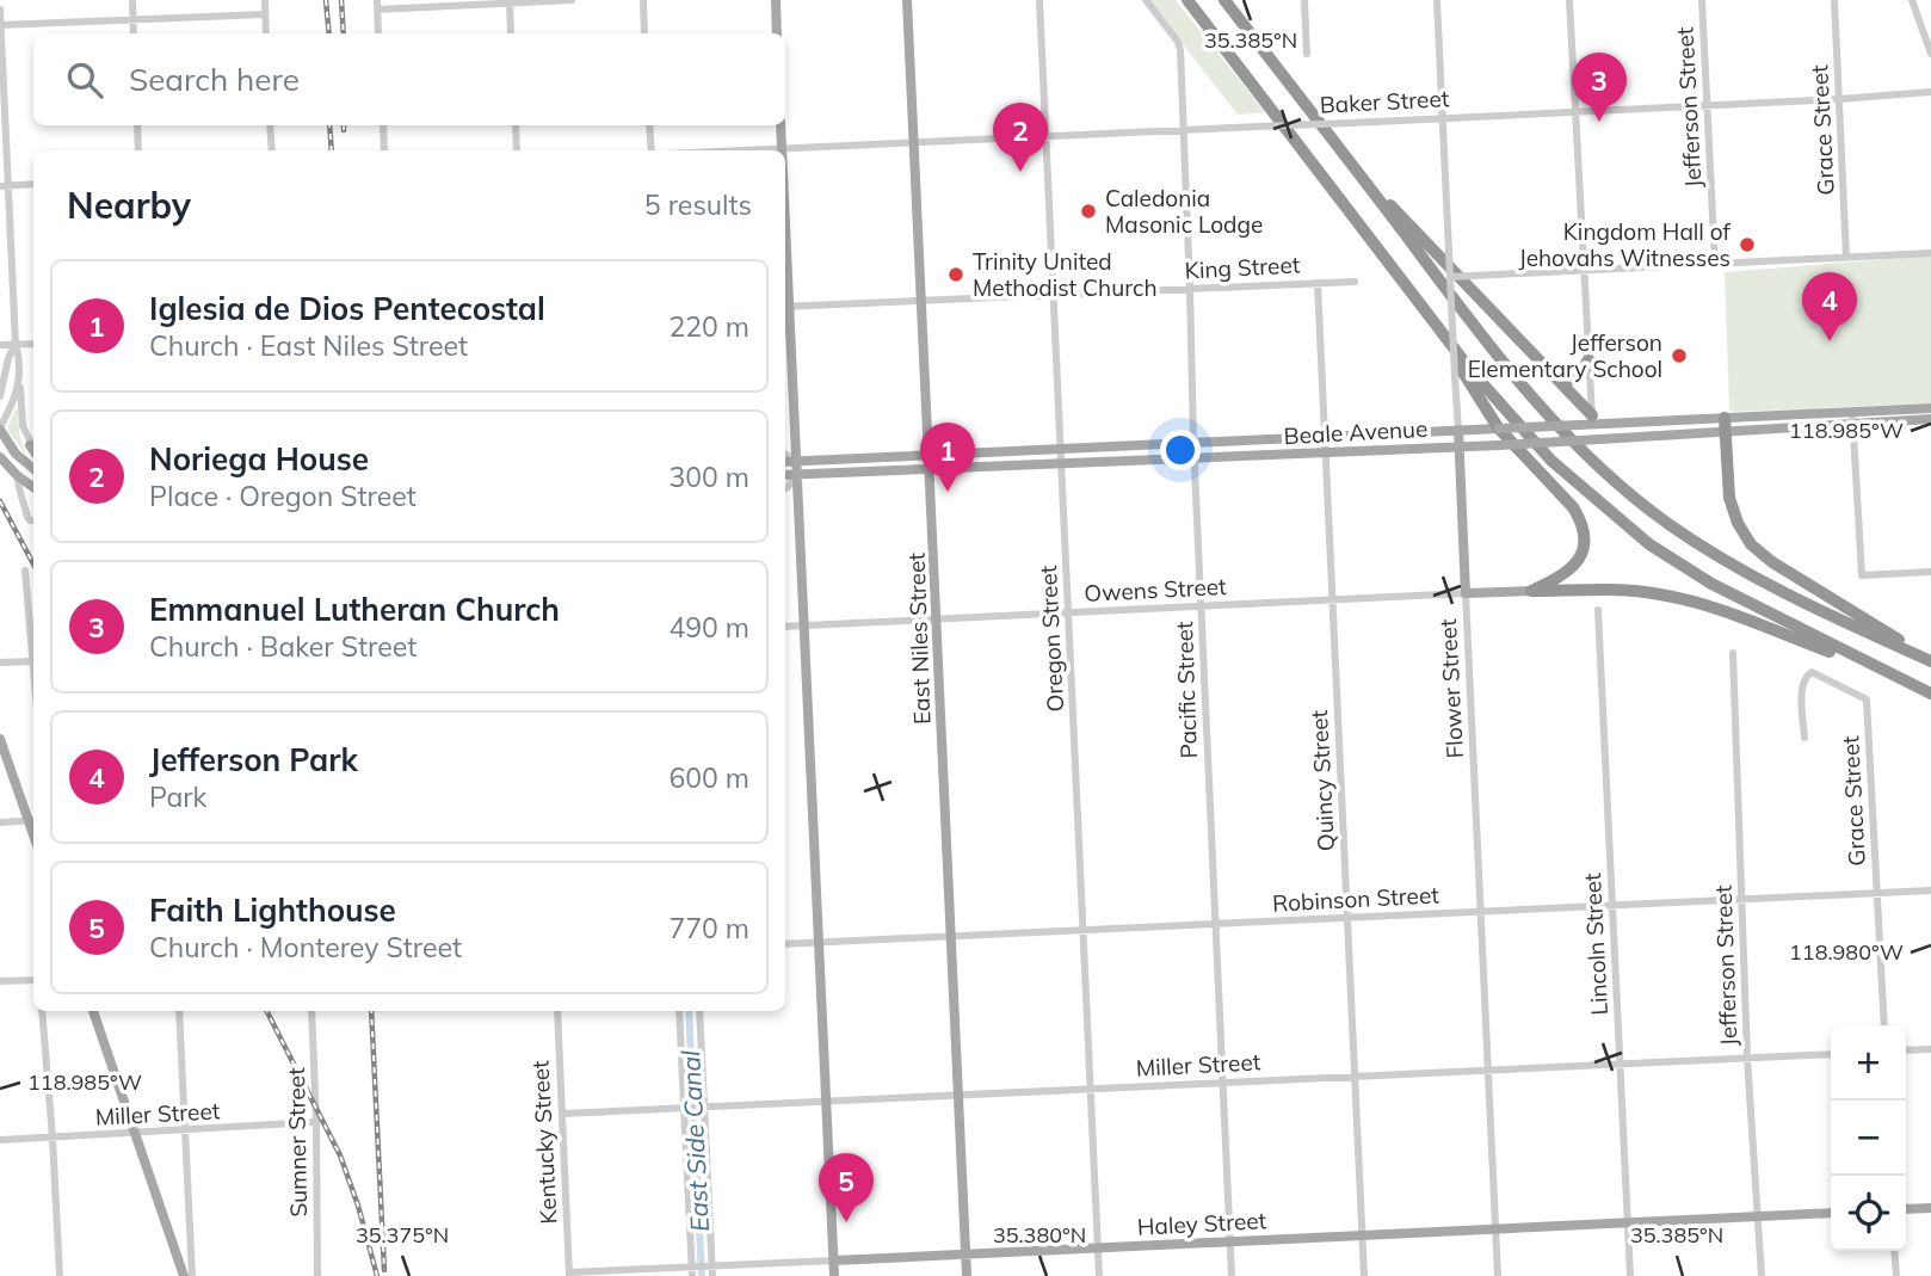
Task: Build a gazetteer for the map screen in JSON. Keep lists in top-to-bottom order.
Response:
{
  "streets": {
    "main road": [
      "Beale Avenue",
      "Owens Street",
      "East Niles Street",
      "Flower Street",
      "Haley Street"
    ],
    "street": [
      "Baker Street",
      "Jefferson Street",
      "Grace Street",
      "King Street",
      "Oregon Street",
      "Pacific Street",
      "Quincy Street",
      "Robinson Street",
      "Lincoln Street",
      "Miller Street",
      "Sumner Street",
      "Kentucky Street"
    ]
  },
  "crossings": [
    ["Baker Street", "Jefferson Street"],
    ["Baker Street", "Grace Street"],
    ["Baker Street", "East Niles Street"],
    ["Baker Street", "Oregon Street"],
    ["Baker Street", "Flower Street"],
    ["Baker Street", "Pacific Street"],
    ["Jefferson Street", "Robinson Street"],
    ["Jefferson Street", "Miller Street"],
    ["Jefferson Street", "Haley Street"],
    ["Grace Street", "Robinson Street"],
    ["King Street", "East Niles Street"],
    ["King Street", "Oregon Street"],
    ["King Street", "Pacific Street"],
    ["King Street", "Quincy Street"],
    ["Beale Avenue", "East Niles Street"],
    ["Beale Avenue", "Oregon Street"],
    ["Beale Avenue", "Flower Street"],
    ["Beale Avenue", "Pacific Street"],
    ["Beale Avenue", "Quincy Street"],
    ["Owens Street", "East Niles Street"],
    ["Owens Street", "Oregon Street"],
    ["Owens Street", "Flower Street"],
    ["Owens Street", "Pacific Street"],
    ["Owens Street", "Quincy Street"],
    ["East Niles Street", "Robinson Street"],
    ["East Niles Street", "Miller Street"],
    ["East Niles Street", "Haley Street"],
    ["Oregon Street", "Robinson Street"],
    ["Oregon Street", "Miller Street"],
    ["Oregon Street", "Haley Street"],
    ["Flower Street", "Robinson Street"],
    ["Flower Street", "Miller Street"],
    ["Flower Street", "Haley Street"],
    ["Pacific Street", "Robinson Street"],
    ["Pacific Street", "Miller Street"],
    ["Pacific Street", "Haley Street"],
    ["Quincy Street", "Robinson Street"],
    ["Quincy Street", "Miller Street"],
    ["Quincy Street", "Haley Street"],
    ["Robinson Street", "Lincoln Street"],
    ["Lincoln Street", "Miller Street"],
    ["Lincoln Street", "Haley Street"],
    ["Miller Street", "Sumner Street"],
    ["Miller Street", "Kentucky Street"],
    ["Kentucky Street", "Haley Street"]
  ],
  "water": ["East Side Canal"],
  "places": [
    "Caledonia Masonic Lodge",
    "Kingdom Hall of Jehovahs Witnesses",
    "Trinity United Methodist Church",
    "Jefferson Elementary School"
  ],
  "page": {
    "search": "Search here",
    "pins": [
      "3",
      "2",
      "4",
      "1",
      "5"
    ],
    "heading": ["Nearby", "5 results"],
    "list": [
      {
        "mark": "1",
        "name": "Iglesia de Dios Pentecostal",
        "note": "Church · East Niles Street",
        "value": "220 m"
      },
      {
        "mark": "2",
        "name": "Noriega House",
        "note": "Place · Oregon Street",
        "value": "300 m"
      },
      {
        "mark": "3",
        "name": "Emmanuel Lutheran Church",
        "note": "Church · Baker Street",
        "value": "490 m"
      },
      {
        "mark": "4",
        "name": "Jefferson Park",
        "note": "Park",
        "value": "600 m"
      },
      {
        "mark": "5",
        "name": "Faith Lighthouse",
        "note": "Church · Monterey Street",
        "value": "770 m"
      }
    ],
    "map_buttons": ["+", "−"]
  },
  "coordinates": [
    "35.385°N",
    "118.985°W",
    "118.980°W",
    "35.375°N",
    "35.380°N"
  ]
}
